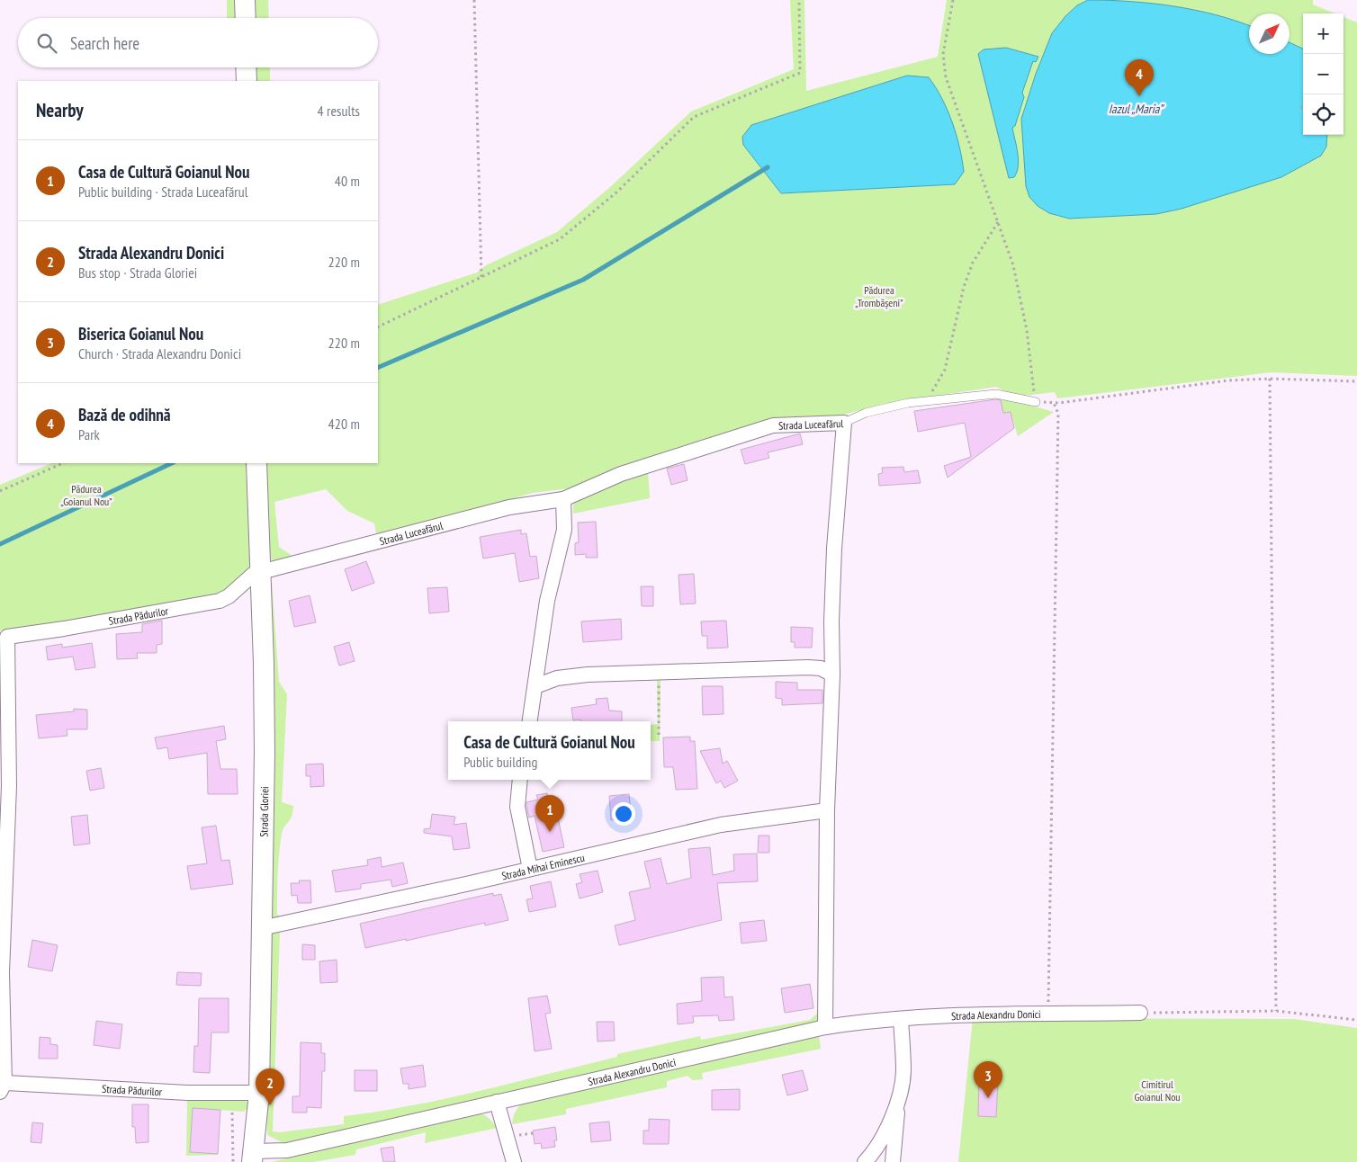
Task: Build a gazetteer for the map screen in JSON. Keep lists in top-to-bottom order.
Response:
{
  "streets": {
    "street": [
      "Strada Luceafărul",
      "Strada Pădurilor",
      "Strada Gloriei",
      "Strada Mihai Eminescu",
      "Strada Alexandru Donici"
    ]
  },
  "crossings": [
    ["Strada Luceafărul", "Strada Pădurilor"],
    ["Strada Luceafărul", "Strada Gloriei"],
    ["Strada Luceafărul", "Strada Mihai Eminescu"],
    ["Strada Pădurilor", "Strada Gloriei"],
    ["Strada Gloriei", "Strada Mihai Eminescu"],
    ["Strada Gloriei", "Strada Alexandru Donici"]
  ],
  "water": ["Iazul „Maria”"],
  "parks": ["Pădurea „Trombășeni”", "Pădurea „Goianul Nou”", "Cimitirul Goianul Nou"],
  "north": "top right",
  "page": {
    "map_buttons": ["+", "−"],
    "search": "Search here",
    "pins": [
      "4",
      "1",
      "3",
      "2"
    ],
    "heading": ["Nearby", "4 results"],
    "list": [
      {
        "mark": "1",
        "name": "Casa de Cultură Goianul Nou",
        "note": "Public building · Strada Luceafărul",
        "value": "40 m"
      },
      {
        "mark": "2",
        "name": "Strada Alexandru Donici",
        "note": "Bus stop · Strada Gloriei",
        "value": "220 m"
      },
      {
        "mark": "3",
        "name": "Biserica Goianul Nou",
        "note": "Church · Strada Alexandru Donici",
        "value": "220 m"
      },
      {
        "mark": "4",
        "name": "Bază de odihnă",
        "note": "Park",
        "value": "420 m"
      }
    ],
    "popup": ["Casa de Cultură Goianul Nou", "Public building"]
  }
}
